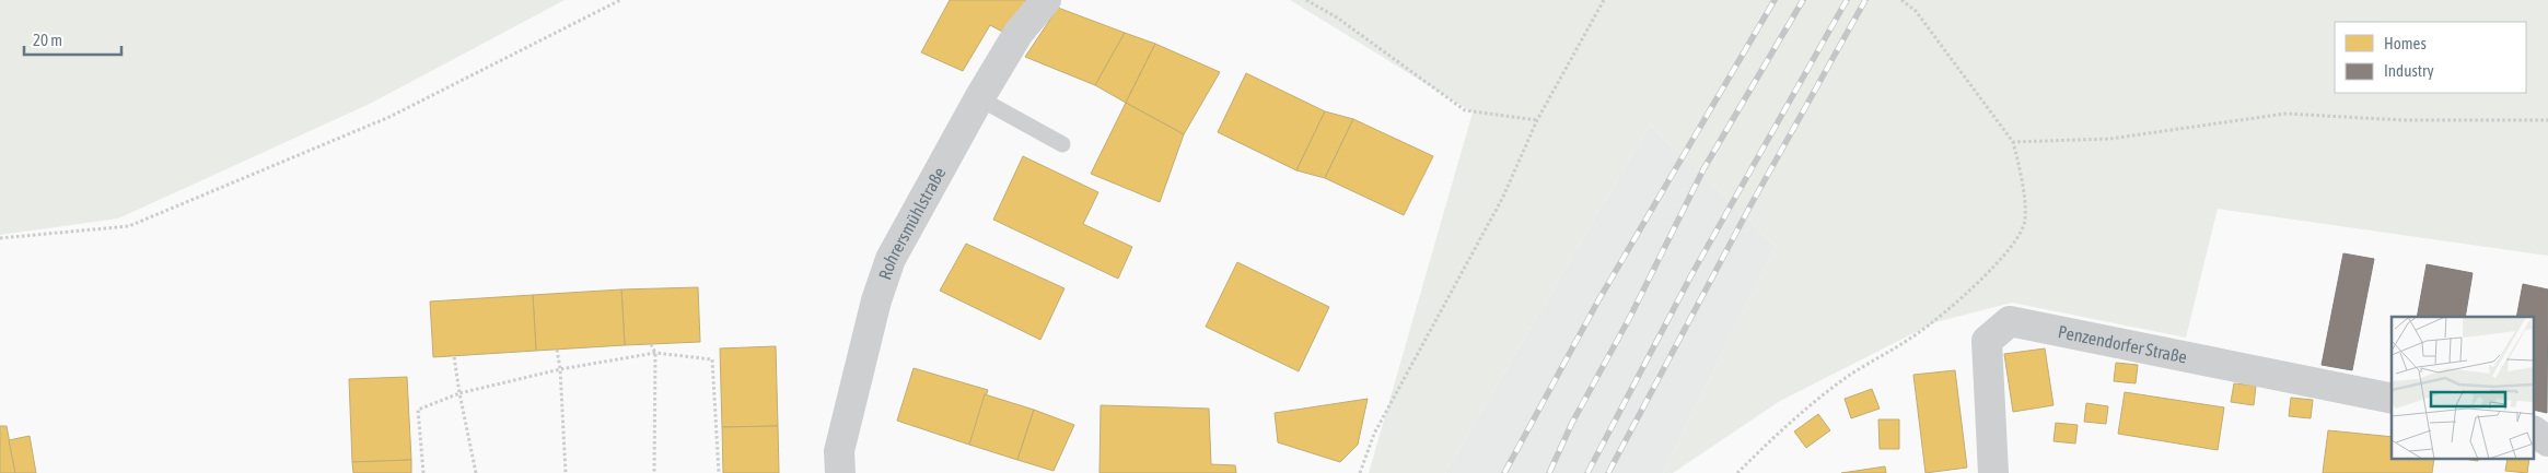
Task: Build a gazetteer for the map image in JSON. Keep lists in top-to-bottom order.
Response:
{
  "streets": {
    "street": ["Rohrersmühlstraße", "Penzendorfer Straße"]
  },
  "legend": ["Homes", "Industry"],
  "scale_bar": "20 m"
}
